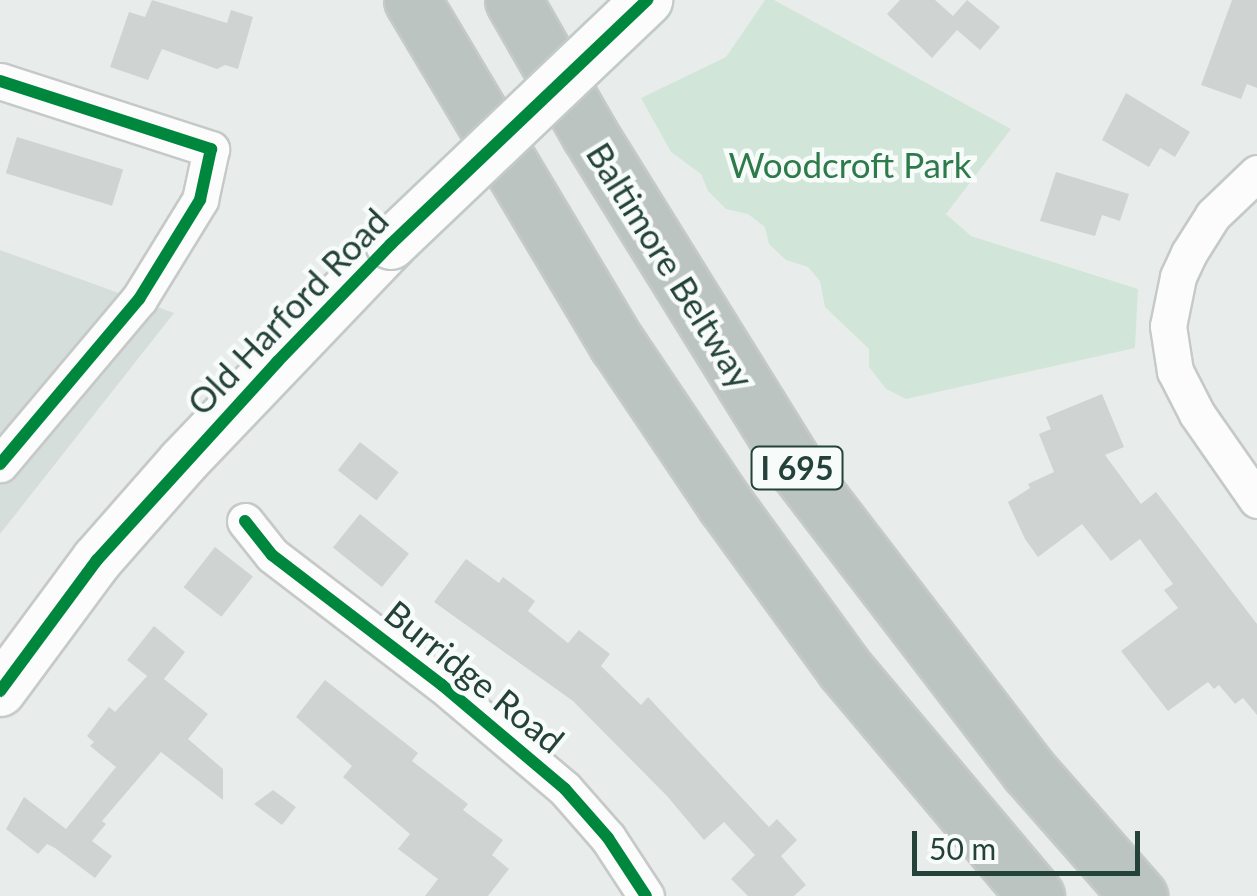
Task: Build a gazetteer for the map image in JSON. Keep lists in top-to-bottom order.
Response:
{
  "streets": {
    "highway": ["Baltimore Beltway", "I 695"],
    "street": ["Old Harford Road", "Burridge Road"]
  },
  "parks": ["Woodcroft Park"],
  "scale_bar": "50 m"
}
